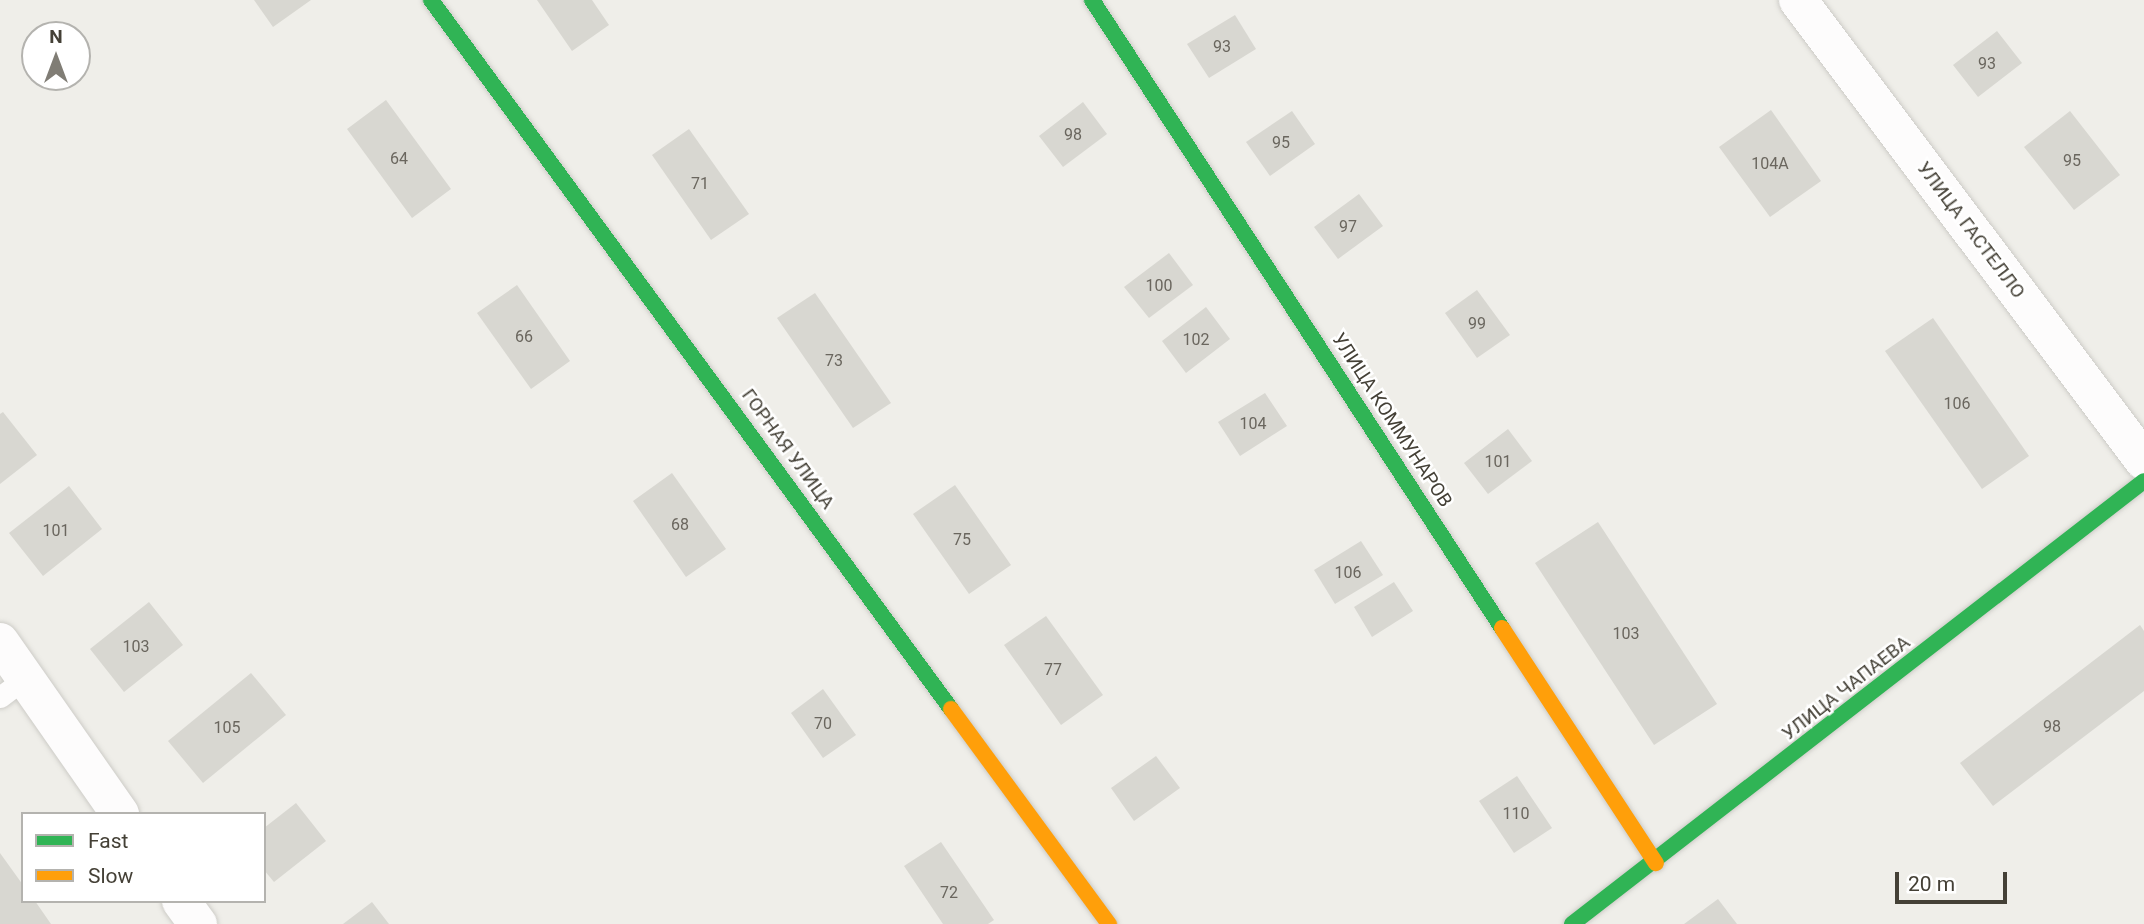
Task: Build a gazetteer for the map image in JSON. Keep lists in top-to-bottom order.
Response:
{
  "streets": {
    "street": [
      "УЛИЦА ГАСТЕЛЛО",
      "УЛИЦА КОММУНАРОВ",
      "ГОРНАЯ УЛИЦА",
      "УЛИЦА ЧАПАЕВА"
    ]
  },
  "crossings": [
    ["УЛИЦА КОММУНАРОВ", "УЛИЦА ЧАПАЕВА"]
  ],
  "house_numbers": [
    "93",
    "93",
    "98",
    "95",
    "64",
    "95",
    "104А",
    "71",
    "97",
    "100",
    "99",
    "66",
    "102",
    "73",
    "106",
    "104",
    "101",
    "68",
    "101",
    "75",
    "106",
    "103",
    "103",
    "77",
    "70",
    "98",
    "105",
    "110",
    "72"
  ],
  "legend": ["Fast", "Slow"],
  "scale_bar": "20 m",
  "north": "top"
}
